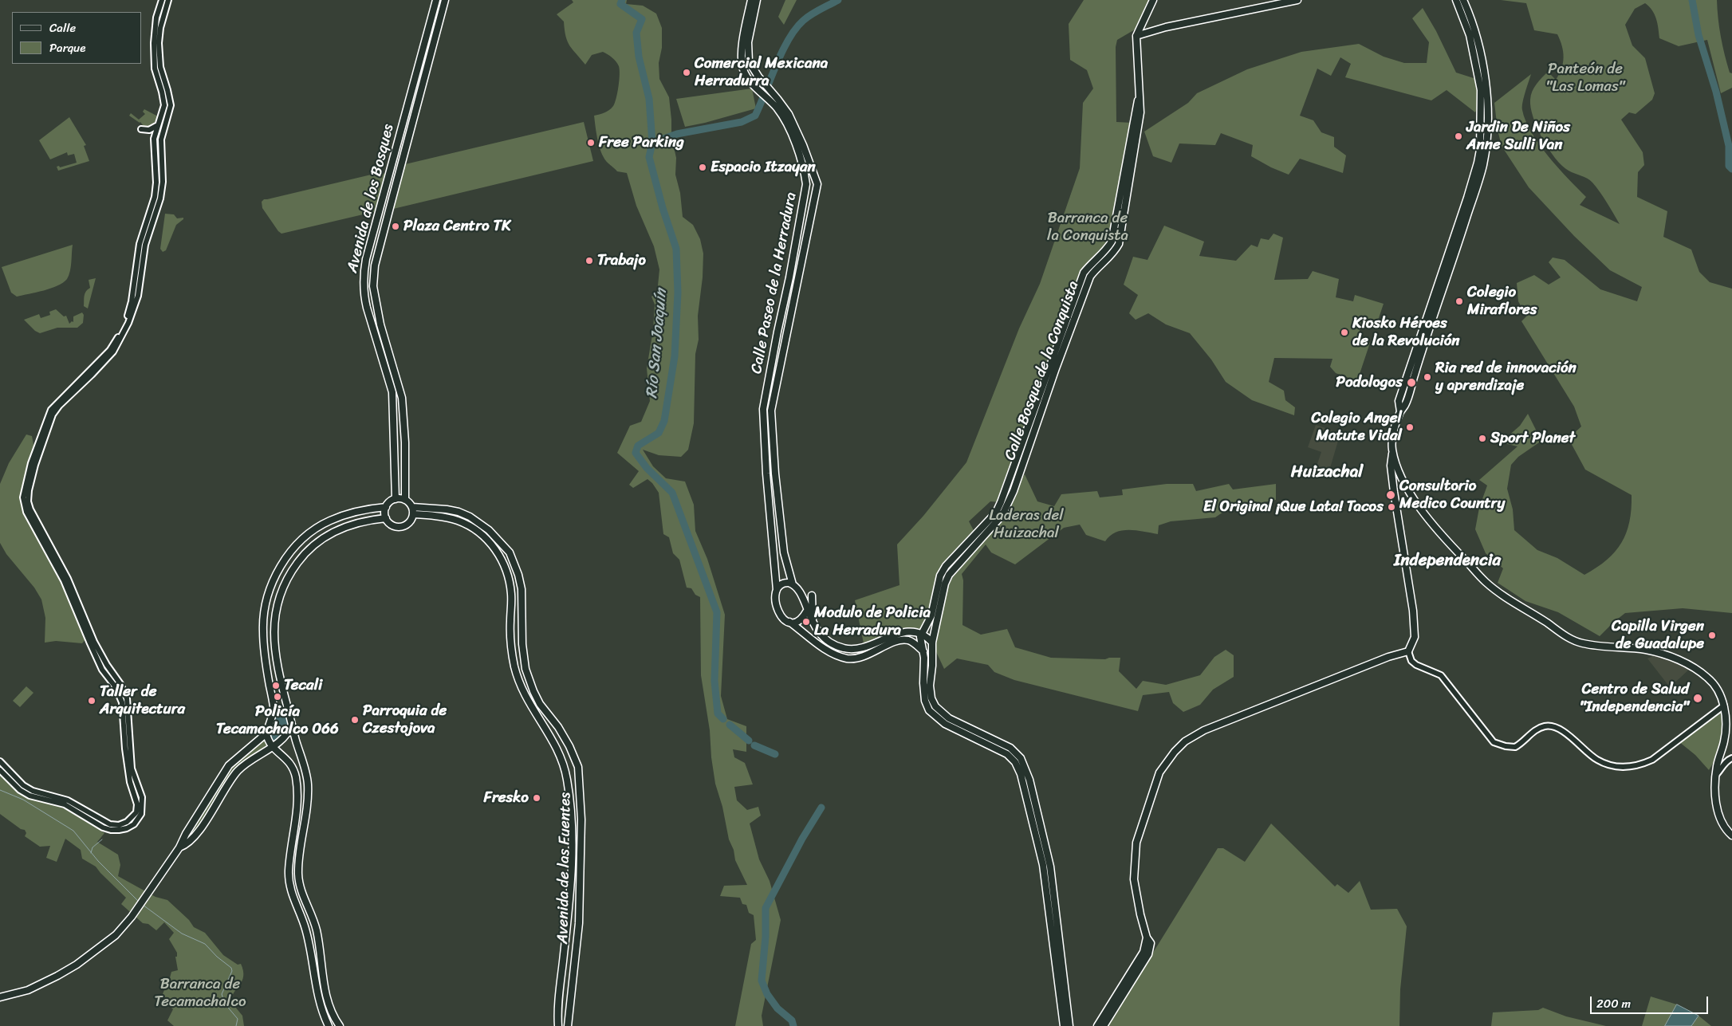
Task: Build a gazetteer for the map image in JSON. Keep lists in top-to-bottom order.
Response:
{
  "streets": {
    "main road": [
      "Avenida de los Bosques",
      "Calle Paseo de la Herradura",
      "Calle Bosque de la Conquista",
      "Avenida de las Fuentes"
    ]
  },
  "crossings": [
    ["Avenida de los Bosques", "Avenida de las Fuentes"]
  ],
  "districts": ["Huizachal", "Independencia"],
  "water": ["Río San Joaquín"],
  "parks": [
    "Panteón de \"Las Lomas\"",
    "Barranca de la Conquista",
    "Laderas del Huizachal",
    "Barranca de Tecamachalco"
  ],
  "places": [
    "Comercial Mexicana Herradurra",
    "Jardin De Niños Anne Sulli Van",
    "Free Parking",
    "Espacio Itzayan",
    "Plaza Centro TK",
    "Trabajo",
    "Colegio Miraflores",
    "Kiosko Héroes de la Revolución",
    "Ria red de innovación y aprendizaje",
    "Podologos",
    "Colegio Angel Matute Vidal",
    "Sport Planet",
    "Consultorio Medico Country",
    "El Original ¡Que Lata! Tacos",
    "Modulo de Policia La Herradura",
    "Capilla Virgen de Guadalupe",
    "Tecali",
    "Policía Tecamachalco 066",
    "Centro de Salud \"Independencia\"",
    "Taller de Arquitectura",
    "Parroquia de Czestojova",
    "Fresko"
  ],
  "legend": ["Calle", "Parque"],
  "scale_bar": "200 m"
}
